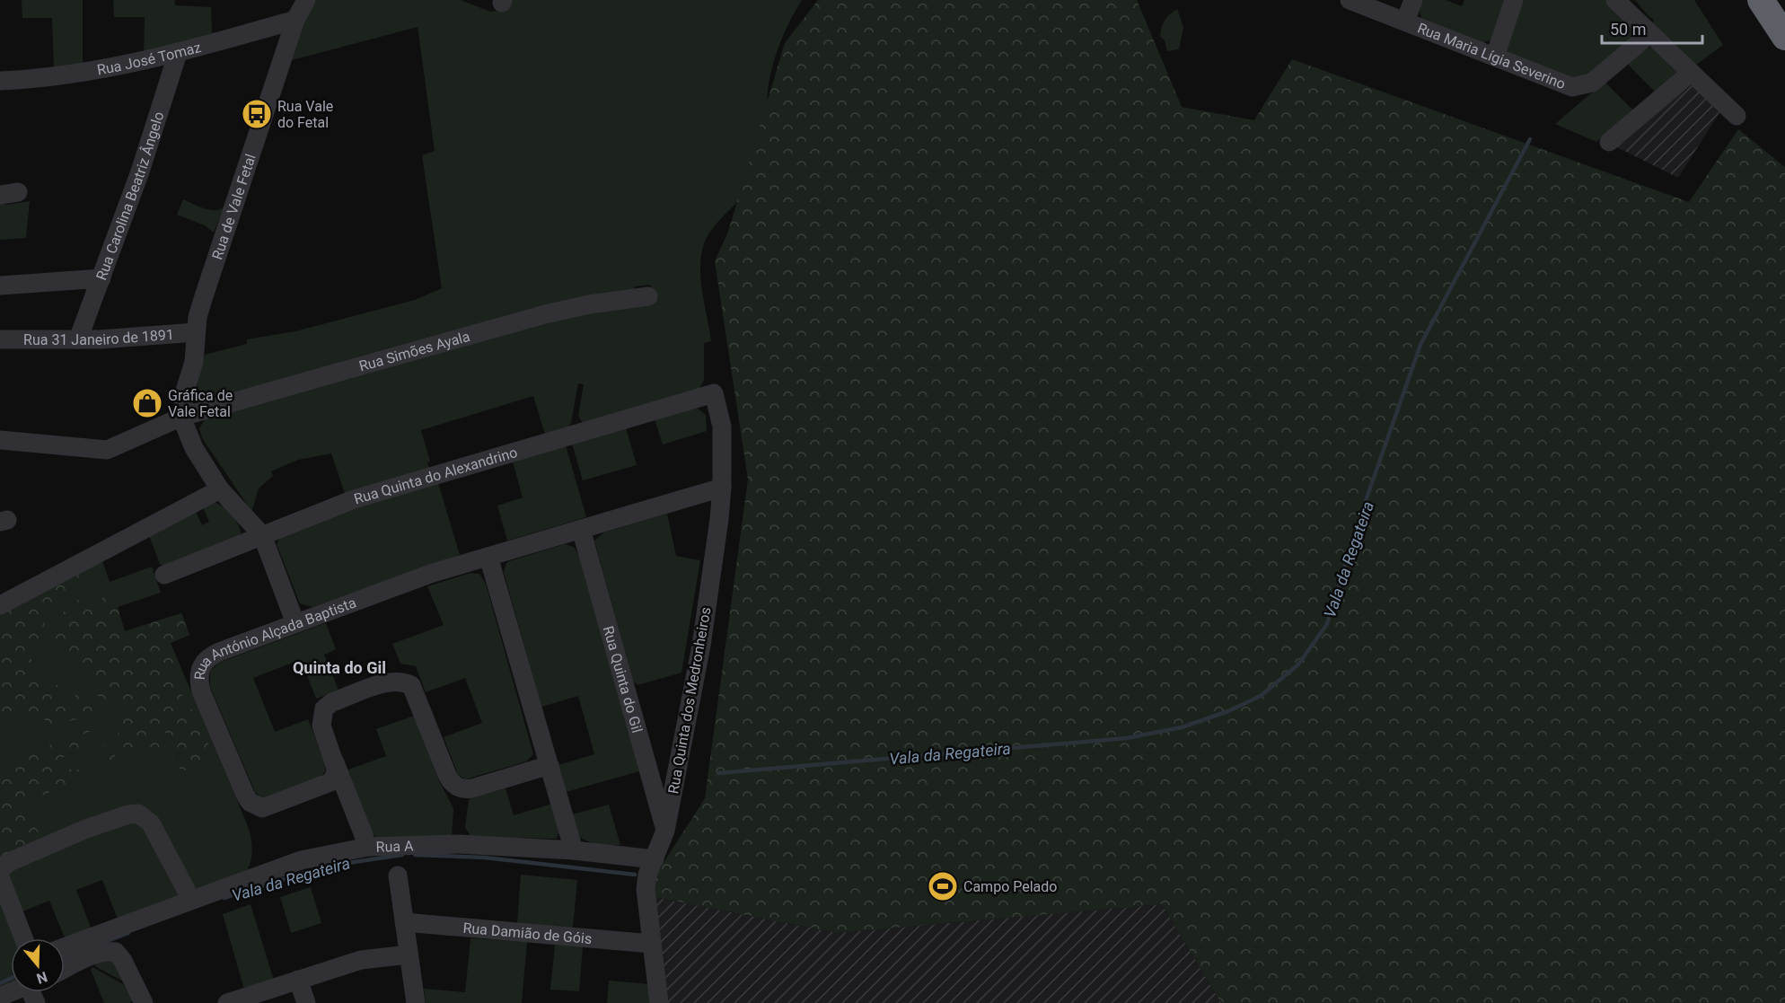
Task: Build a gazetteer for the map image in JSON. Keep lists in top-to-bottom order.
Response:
{
  "streets": {
    "street": [
      "Rua Maria Lígia Severino",
      "Rua José Tomaz",
      "Rua Carolina Beatriz Ângelo",
      "Rua de Vale Fetal",
      "Rua 31 Janeiro de 1891",
      "Rua Simões Ayala",
      "Rua Quinta do Alexandrino",
      "Rua António Alçada Baptista",
      "Rua Quinta do Gil",
      "Rua Quinta dos Medronheiros",
      "Rua A",
      "Rua Damião de Góis"
    ]
  },
  "crossings": [
    ["Rua José Tomaz", "Rua Carolina Beatriz Ângelo"],
    ["Rua José Tomaz", "Rua de Vale Fetal"],
    ["Rua Carolina Beatriz Ângelo", "Rua 31 Janeiro de 1891"],
    ["Rua de Vale Fetal", "Rua 31 Janeiro de 1891"],
    ["Rua de Vale Fetal", "Rua Simões Ayala"],
    ["Rua Quinta do Alexandrino", "Rua Quinta dos Medronheiros"],
    ["Rua António Alçada Baptista", "Rua Quinta do Gil"],
    ["Rua António Alçada Baptista", "Rua Quinta dos Medronheiros"],
    ["Rua Quinta do Gil", "Rua Quinta dos Medronheiros"],
    ["Rua Quinta dos Medronheiros", "Rua A"],
    ["Rua Quinta dos Medronheiros", "Rua Damião de Góis"]
  ],
  "districts": ["Quinta do Gil"],
  "water": ["Vala da Regateira"],
  "places": {
    "bus stop": ["Rua Vale do Fetal"],
    "shop": ["Gráfica de Vale Fetal"],
    "sports": ["Campo Pelado"]
  },
  "scale_bar": "50 m",
  "north": "bottom"
}
